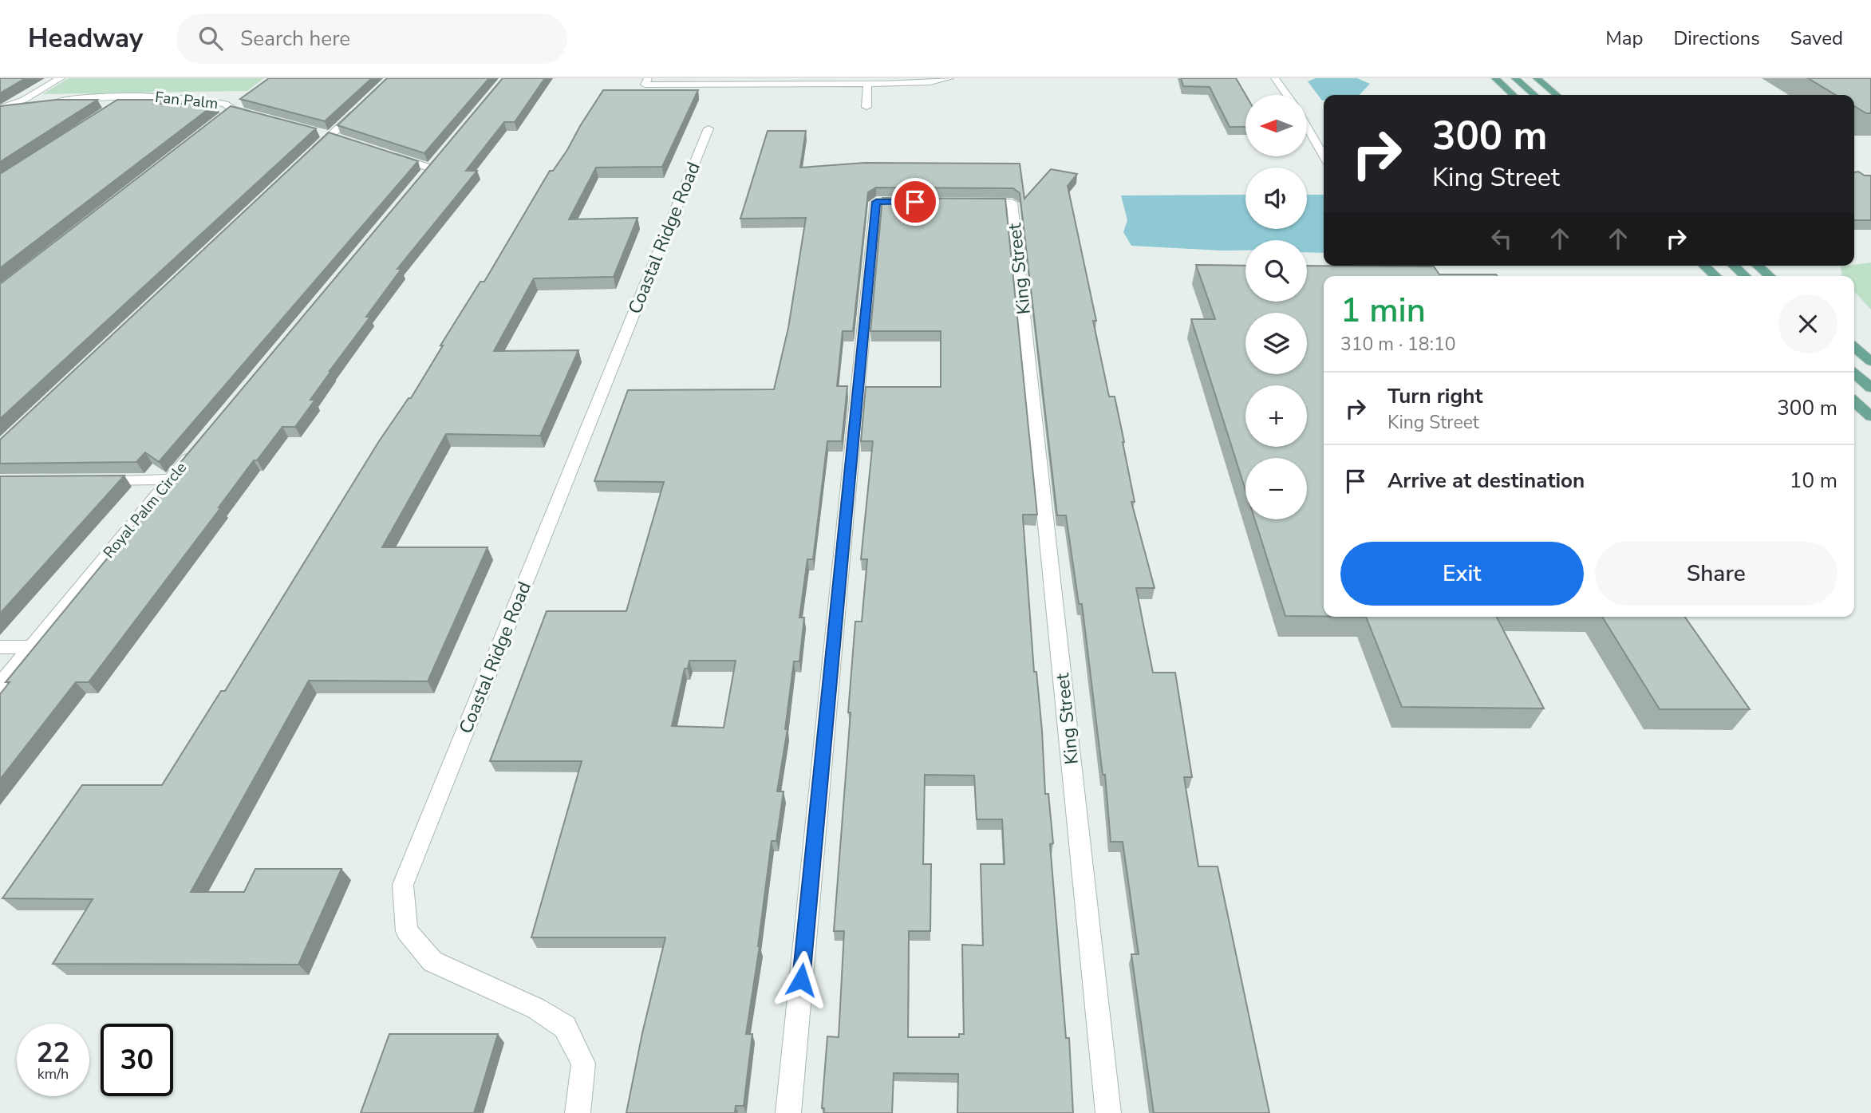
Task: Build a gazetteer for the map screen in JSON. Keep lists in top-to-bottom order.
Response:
{
  "streets": {
    "street": [
      "Fan Palm",
      "Coastal Ridge Road",
      "King Street",
      "Royal Palm Circle"
    ]
  },
  "north": "left",
  "page": {
    "header": "Headway",
    "search": "Search here",
    "nav": ["Map", "Directions", "Saved"],
    "map_buttons": ["+", "−"],
    "turn": ["300 m", "King Street"],
    "heading": ["1 min", "310 m · 18:10"],
    "list": [
      {
        "name": "Turn right",
        "note": "King Street",
        "value": "300 m"
      },
      {
        "name": "Arrive at destination",
        "value": "10 m"
      }
    ],
    "buttons": ["Exit", "Share"],
    "speed": "22 km/h",
    "limit": "30"
  }
}
